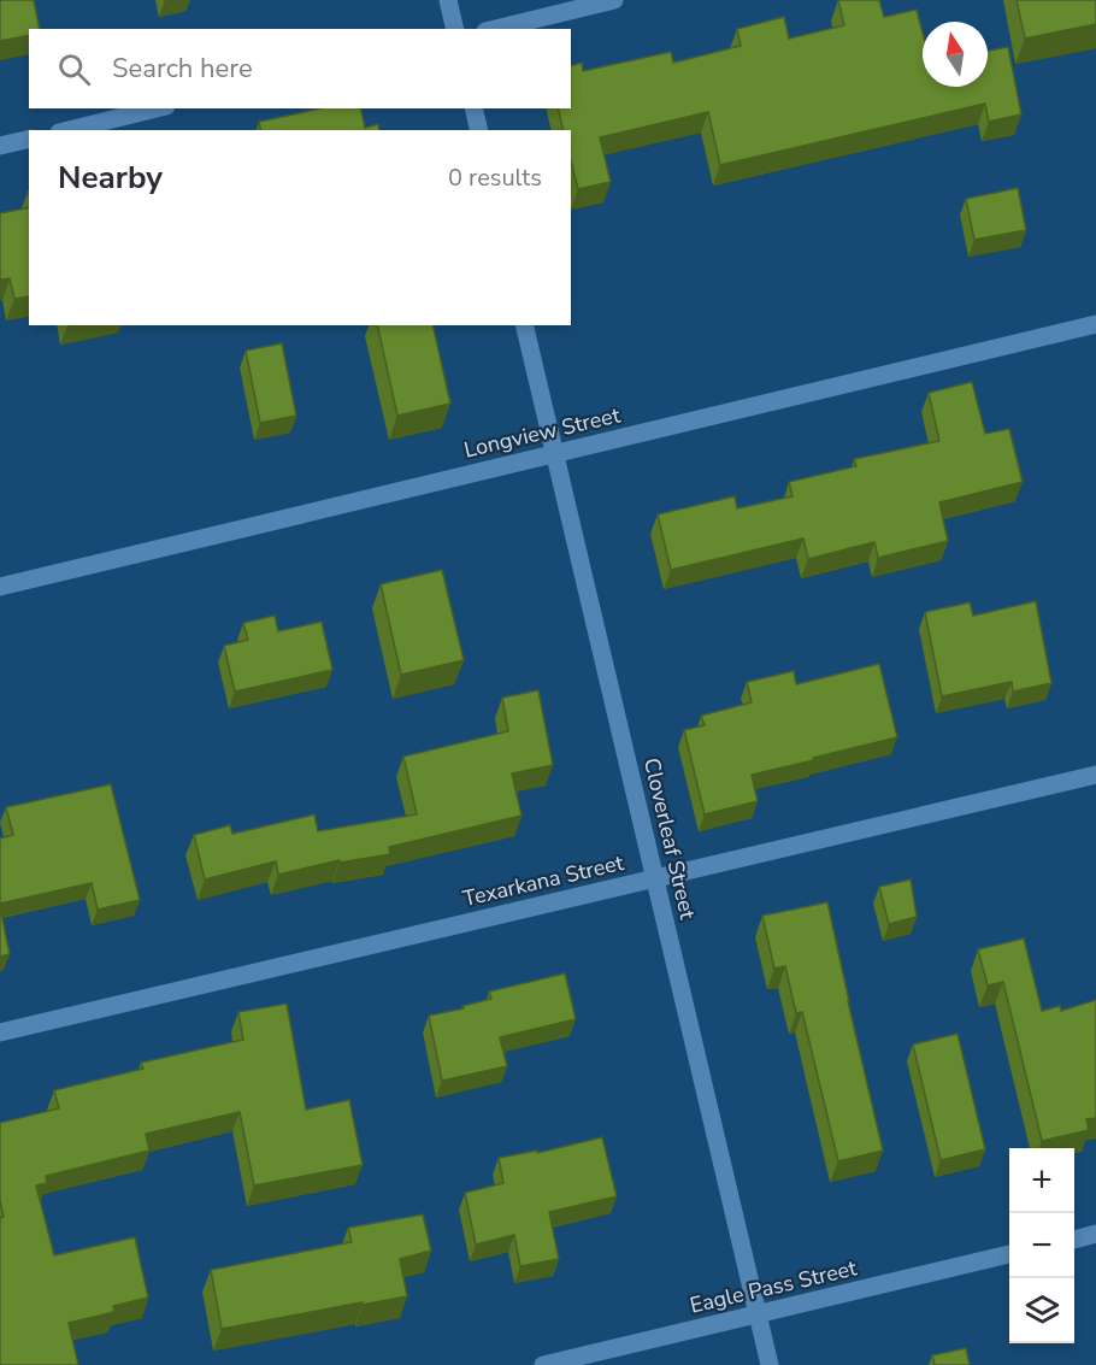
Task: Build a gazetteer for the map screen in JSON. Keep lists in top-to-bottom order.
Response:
{
  "streets": {
    "street": [
      "Longview Street",
      "Cloverleaf Street",
      "Texarkana Street",
      "Eagle Pass Street"
    ]
  },
  "crossings": [
    ["Longview Street", "Cloverleaf Street"],
    ["Cloverleaf Street", "Texarkana Street"],
    ["Cloverleaf Street", "Eagle Pass Street"]
  ],
  "north": "top",
  "page": {
    "search": "Search here",
    "heading": ["Nearby", "0 results"],
    "map_buttons": ["+", "−"]
  }
}
